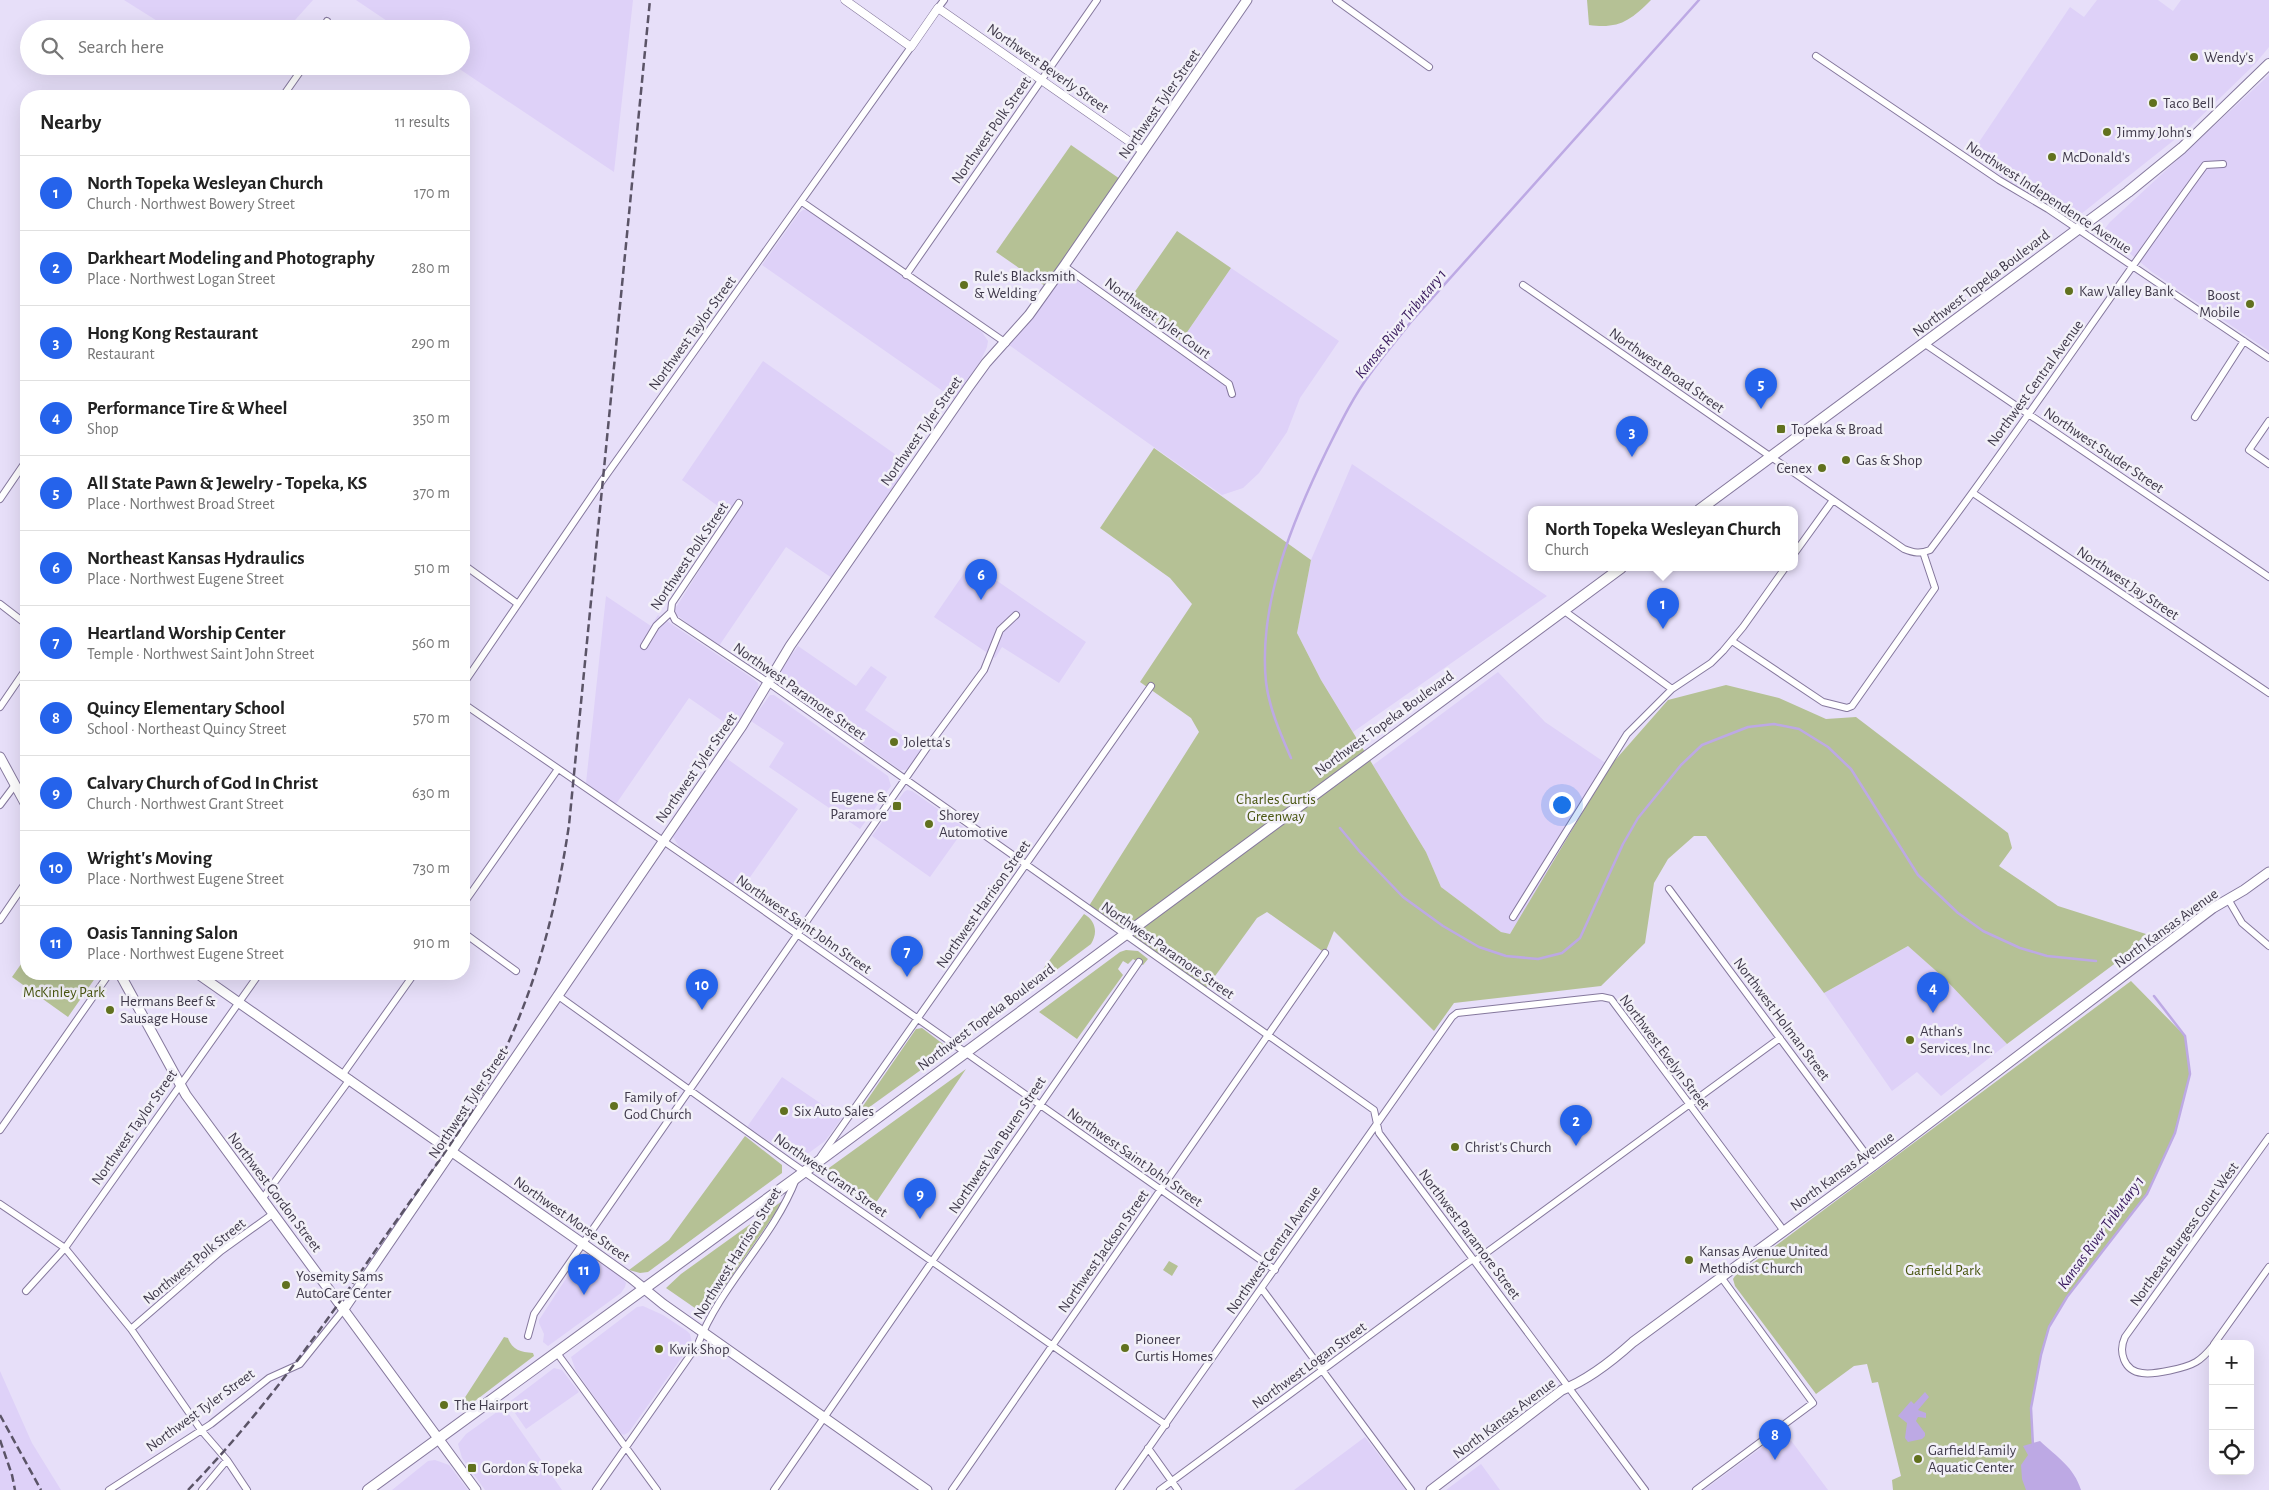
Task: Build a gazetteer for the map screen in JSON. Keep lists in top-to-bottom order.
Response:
{
  "streets": {
    "main road": [
      "Northwest Tyler Street",
      "Northwest Topeka Boulevard",
      "North Kansas Avenue",
      "Northwest Gordon Street",
      "Northwest Morse Street"
    ],
    "street": [
      "Northwest Beverly Street",
      "Northwest Polk Street",
      "Northwest Independence Avenue",
      "Northwest Tyler Court",
      "Northwest Taylor Street",
      "Northwest Broad Street",
      "Northwest Central Avenue",
      "Northwest Studer Street",
      "Northwest Jay Street",
      "Northwest Paramore Street",
      "Northwest Harrison Street",
      "Northwest Saint John Street",
      "Northwest Holman Street",
      "Northwest Evelyn Street",
      "Northwest Van Buren Street",
      "Northwest Grant Street",
      "Northeast Burgess Court West",
      "Northwest Jackson Street",
      "Northwest Logan Street"
    ]
  },
  "crossings": [
    ["Northwest Beverly Street", "Northwest Tyler Street"],
    ["Northwest Beverly Street", "Northwest Polk Street"],
    ["Northwest Beverly Street", "Northwest Taylor Street"],
    ["Northwest Tyler Street", "Northwest Tyler Court"],
    ["Northwest Tyler Street", "Northwest Paramore Street"],
    ["Northwest Tyler Street", "Northwest Saint John Street"],
    ["Northwest Tyler Street", "Northwest Grant Street"],
    ["Northwest Tyler Street", "Northwest Gordon Street"],
    ["Northwest Tyler Street", "Northwest Morse Street"],
    ["Northwest Polk Street", "Northwest Paramore Street"],
    ["Northwest Polk Street", "Northwest Gordon Street"],
    ["Northwest Independence Avenue", "Northwest Topeka Boulevard"],
    ["Northwest Independence Avenue", "Northwest Central Avenue"],
    ["Northwest Topeka Boulevard", "Northwest Broad Street"],
    ["Northwest Topeka Boulevard", "Northwest Studer Street"],
    ["Northwest Topeka Boulevard", "Northwest Paramore Street"],
    ["Northwest Topeka Boulevard", "Northwest Harrison Street"],
    ["Northwest Topeka Boulevard", "Northwest Saint John Street"],
    ["Northwest Topeka Boulevard", "Northwest Grant Street"],
    ["Northwest Topeka Boulevard", "Northwest Gordon Street"],
    ["Northwest Topeka Boulevard", "Northwest Morse Street"],
    ["Northwest Taylor Street", "Northwest Gordon Street"],
    ["Northwest Taylor Street", "Northwest Morse Street"],
    ["Northwest Broad Street", "Northwest Central Avenue"],
    ["Northwest Central Avenue", "Northwest Studer Street"],
    ["Northwest Central Avenue", "Northwest Jay Street"],
    ["Northwest Central Avenue", "Northwest Paramore Street"],
    ["Northwest Central Avenue", "Northwest Saint John Street"],
    ["Northwest Central Avenue", "Northwest Evelyn Street"],
    ["Northwest Central Avenue", "Northwest Grant Street"],
    ["Northwest Paramore Street", "Northwest Harrison Street"],
    ["Northwest Paramore Street", "North Kansas Avenue"],
    ["Northwest Paramore Street", "Northwest Evelyn Street"],
    ["Northwest Paramore Street", "Northwest Jackson Street"],
    ["Northwest Paramore Street", "Northwest Logan Street"],
    ["Northwest Harrison Street", "Northwest Saint John Street"],
    ["Northwest Harrison Street", "Northwest Grant Street"],
    ["Northwest Harrison Street", "Northwest Morse Street"],
    ["Northwest Saint John Street", "Northwest Van Buren Street"],
    ["Northwest Saint John Street", "Northwest Jackson Street"],
    ["North Kansas Avenue", "Northwest Holman Street"],
    ["North Kansas Avenue", "Northwest Evelyn Street"],
    ["Northwest Holman Street", "Northwest Logan Street"],
    ["Northwest Evelyn Street", "Northwest Logan Street"],
    ["Northwest Van Buren Street", "Northwest Grant Street"],
    ["Northwest Van Buren Street", "Northwest Morse Street"],
    ["Northwest Grant Street", "Northwest Jackson Street"]
  ],
  "water": ["Kansas River Tributary 1"],
  "parks": ["Charles Curtis Greenway", "McKinley Park", "Garfield Park"],
  "places": {
    "other": [
      "Wendy's",
      "Taco Bell",
      "Jimmy John's",
      "McDonald's",
      "Rule's Blacksmith & Welding",
      "Kaw Valley Bank",
      "Boost Mobile",
      "Gas & Shop",
      "Cenex",
      "Joletta's",
      "Shorey Automotive",
      "Hermans Beef & Sausage House",
      "Athan's Services, Inc.",
      "Family of God Church",
      "Six Auto Sales",
      "Christ's Church",
      "Kansas Avenue United Methodist Church",
      "Yosemity Sams AutoCare Center",
      "Pioneer Curtis Homes",
      "Kwik Shop",
      "The Hairport",
      "Garfield Family Aquatic Center"
    ],
    "transit": ["Topeka & Broad", "Eugene & Paramore", "Gordon & Topeka"]
  },
  "page": {
    "search": "Search here",
    "heading": ["Nearby", "11 results"],
    "list": [
      {
        "mark": "1",
        "name": "North Topeka Wesleyan Church",
        "note": "Church · Northwest Bowery Street",
        "value": "170 m"
      },
      {
        "mark": "2",
        "name": "Darkheart Modeling and Photography",
        "note": "Place · Northwest Logan Street",
        "value": "280 m"
      },
      {
        "mark": "3",
        "name": "Hong Kong Restaurant",
        "note": "Restaurant",
        "value": "290 m"
      },
      {
        "mark": "4",
        "name": "Performance Tire & Wheel",
        "note": "Shop",
        "value": "350 m"
      },
      {
        "mark": "5",
        "name": "All State Pawn & Jewelry - Topeka, KS",
        "note": "Place · Northwest Broad Street",
        "value": "370 m"
      },
      {
        "mark": "6",
        "name": "Northeast Kansas Hydraulics",
        "note": "Place · Northwest Eugene Street",
        "value": "510 m"
      },
      {
        "mark": "7",
        "name": "Heartland Worship Center",
        "note": "Temple · Northwest Saint John Street",
        "value": "560 m"
      },
      {
        "mark": "8",
        "name": "Quincy Elementary School",
        "note": "School · Northeast Quincy Street",
        "value": "570 m"
      },
      {
        "mark": "9",
        "name": "Calvary Church of God In Christ",
        "note": "Church · Northwest Grant Street",
        "value": "630 m"
      },
      {
        "mark": "10",
        "name": "Wright's Moving",
        "note": "Place · Northwest Eugene Street",
        "value": "730 m"
      },
      {
        "mark": "11",
        "name": "Oasis Tanning Salon",
        "note": "Place · Northwest Eugene Street",
        "value": "910 m"
      }
    ],
    "pins": [
      "5",
      "3",
      "6",
      "1",
      "7",
      "10",
      "4",
      "2",
      "9",
      "11",
      "8"
    ],
    "popup": ["North Topeka Wesleyan Church", "Church"],
    "map_buttons": ["+", "−"]
  }
}
